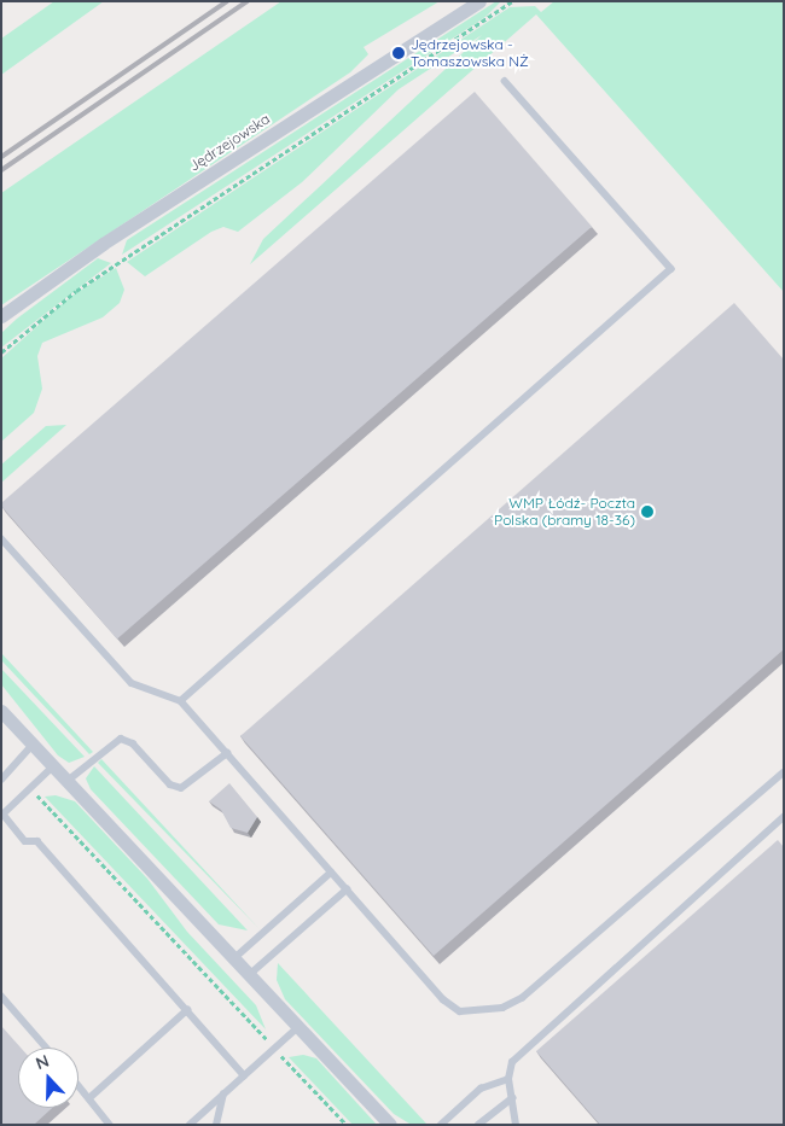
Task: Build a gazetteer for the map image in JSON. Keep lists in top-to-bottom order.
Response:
{
  "streets": {
    "street": ["Jędrzejowska"]
  },
  "places": ["Jędrzejowska - Tomaszowska NŻ", "WMP Łódź- Poczta Polska (bramy 18-36)"],
  "north": "top"
}
